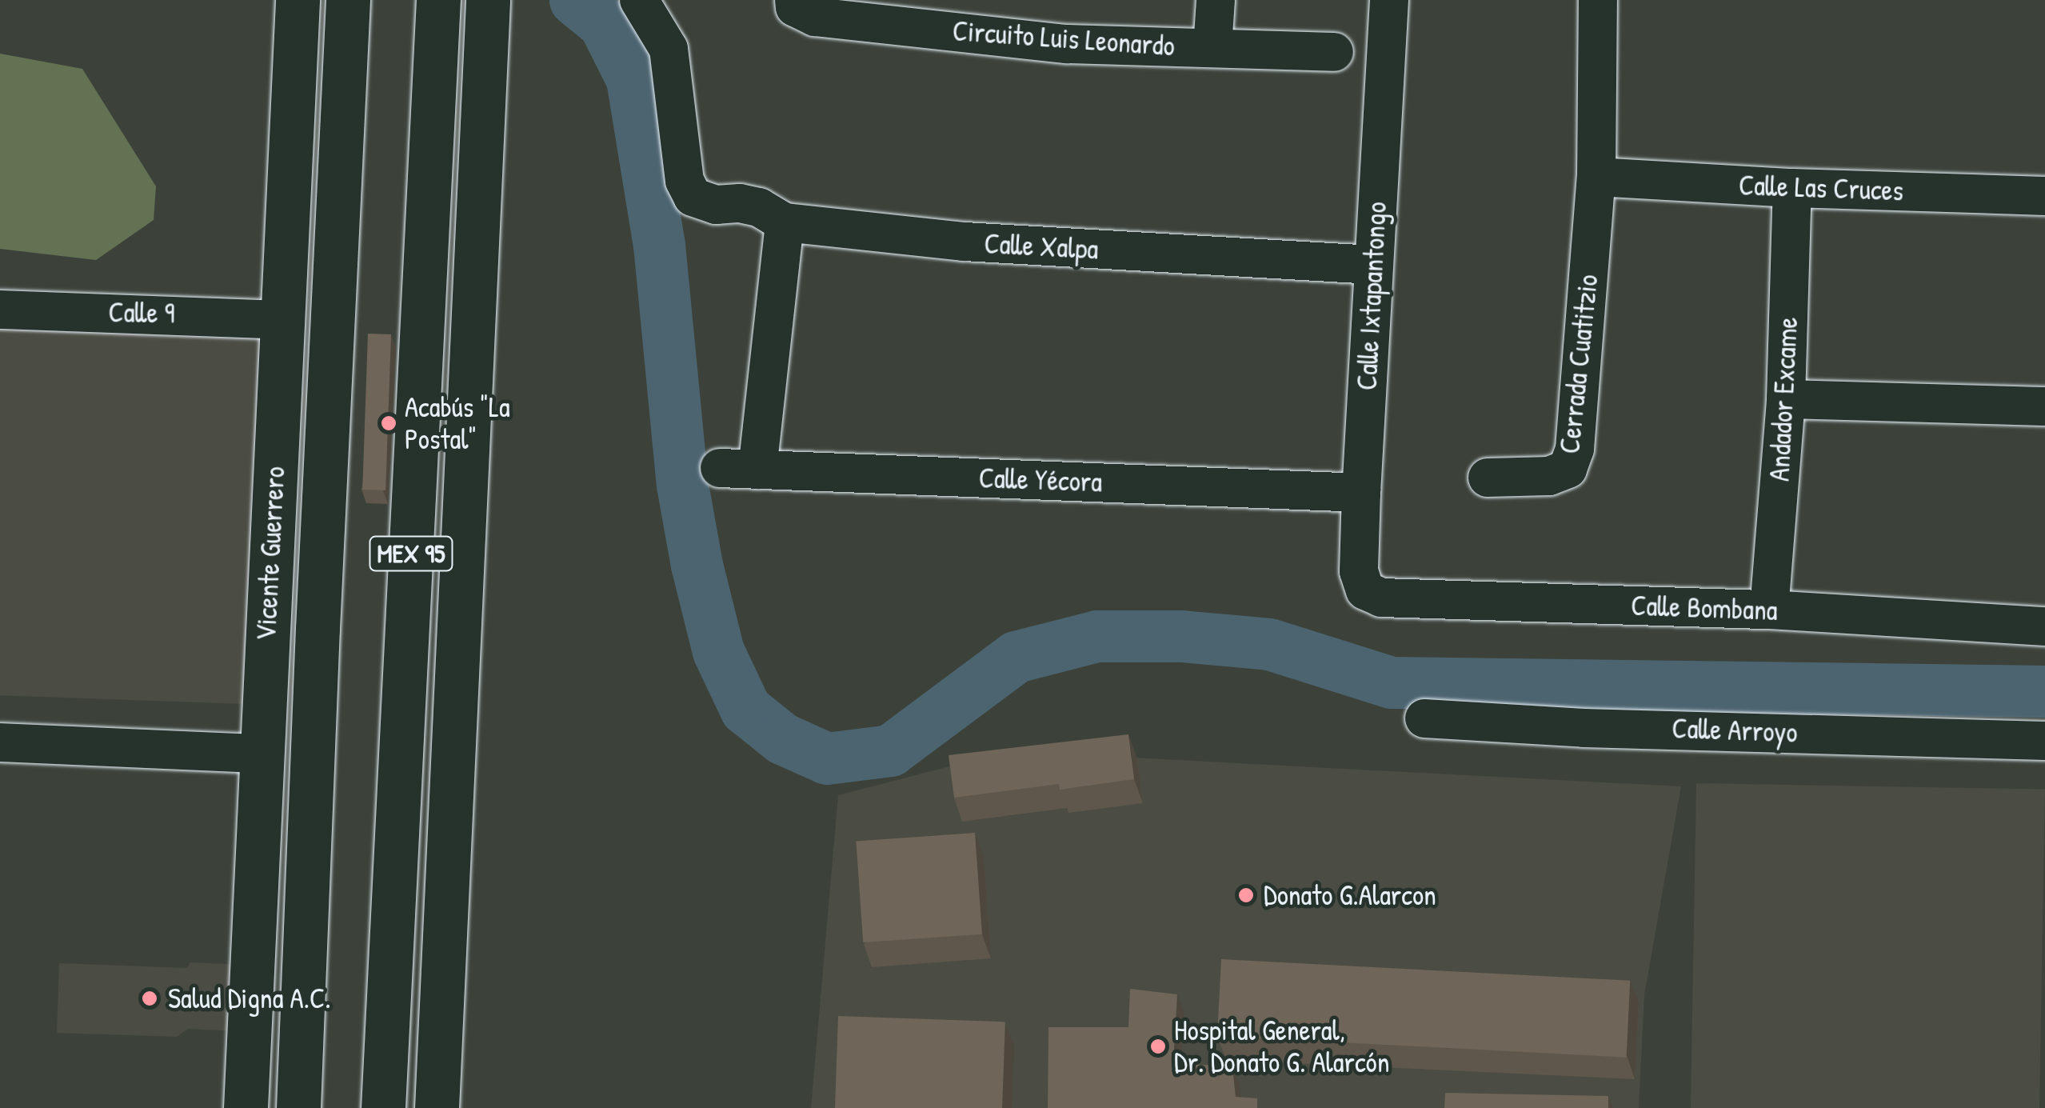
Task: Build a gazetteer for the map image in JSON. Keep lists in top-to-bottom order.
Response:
{
  "streets": {
    "main road": ["Vicente Guerrero", "MEX 95"],
    "street": [
      "Circuito Luis Leonardo",
      "Calle Las Cruces",
      "Calle Xalpa",
      "Calle Ixtapantongo",
      "Calle 9",
      "Cerrada Cuatitzio",
      "Andador Excame",
      "Calle Yécora",
      "Calle Bombana",
      "Calle Arroyo"
    ]
  },
  "crossings": [
    ["Calle Las Cruces", "Cerrada Cuatitzio"],
    ["Calle Las Cruces", "Andador Excame"],
    ["Calle Xalpa", "Calle Ixtapantongo"],
    ["Calle Ixtapantongo", "Calle Yécora"],
    ["Calle Ixtapantongo", "Calle Bombana"],
    ["Calle 9", "Vicente Guerrero"],
    ["Andador Excame", "Calle Bombana"]
  ],
  "places": [
    "Acabús \"La Postal\"",
    "Donato G.Alarcon",
    "Salud Digna A.C.",
    "Hospital General, Dr. Donato G. Alarcón"
  ]
}
